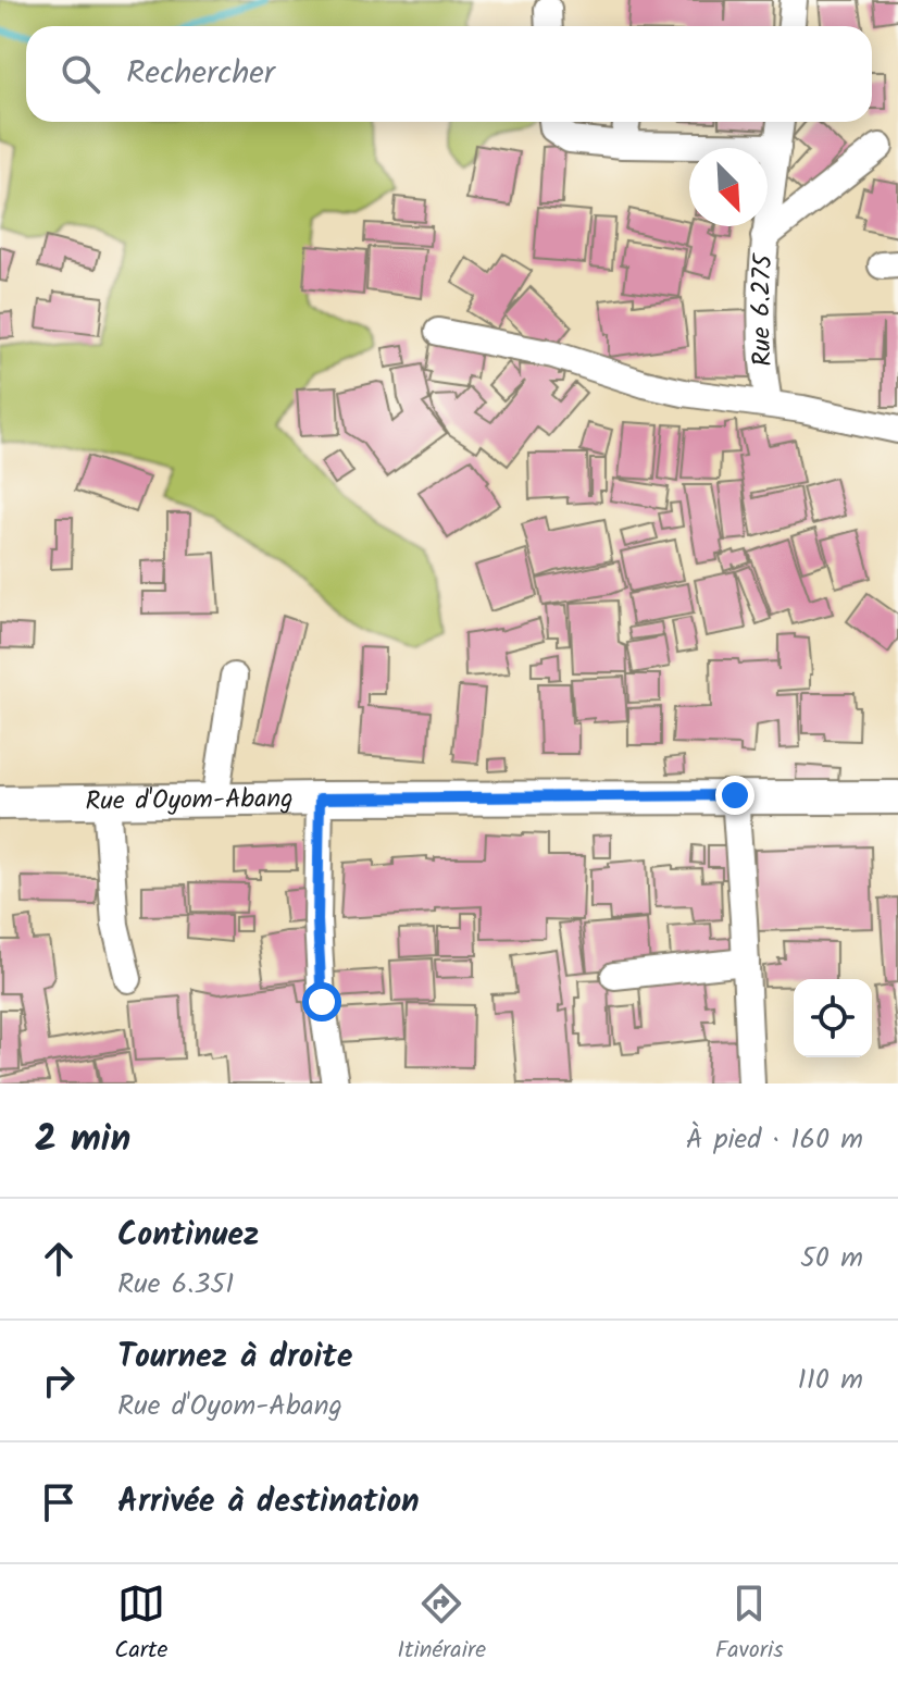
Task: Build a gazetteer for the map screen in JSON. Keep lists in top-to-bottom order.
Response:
{
  "streets": {
    "main road": ["Rue d'Oyom-Abang"],
    "street": ["Rue 6.275"]
  },
  "north": "bottom right",
  "page": {
    "search": "Rechercher",
    "heading": ["2 min", "À pied · 160 m"],
    "list": [
      ["Continuez", "Rue 6.351", "50 m"],
      ["Tournez à droite", "Rue d'Oyom-Abang", "110 m"],
      "Arrivée à destination"
    ],
    "nav": ["Carte", "Itinéraire", "Favoris"]
  }
}
